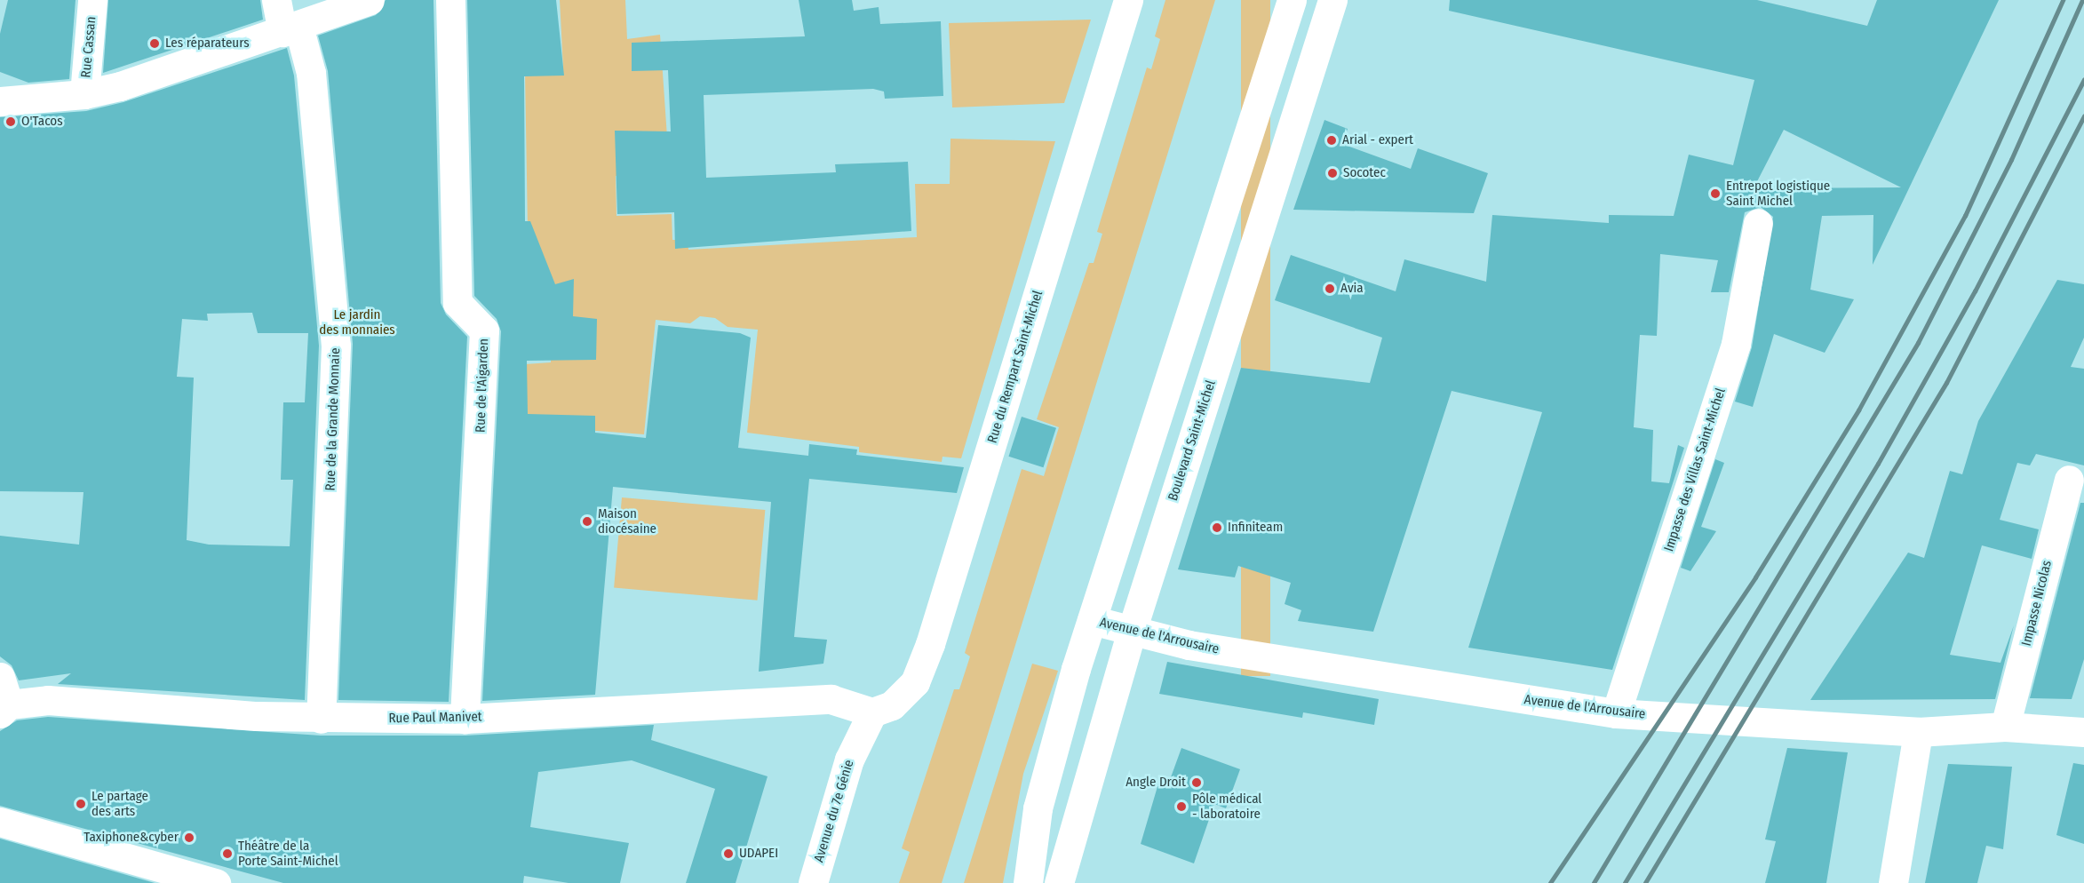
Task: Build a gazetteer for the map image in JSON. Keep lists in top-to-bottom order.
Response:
{
  "streets": {
    "street": [
      "Rue Cassan",
      "Rue du Rempart Saint-Michel",
      "Rue de l'Aigarden",
      "Rue de la Grande Monnaie",
      "Boulevard Saint-Michel",
      "Impasse des Villas Saint-Michel",
      "Impasse Nicolas",
      "Avenue de l'Arrousaire",
      "Rue Paul Manivet",
      "Avenue du 7e Génie"
    ]
  },
  "crossings": [
    ["Rue du Rempart Saint-Michel", "Rue Paul Manivet"],
    ["Rue du Rempart Saint-Michel", "Avenue du 7e Génie"],
    ["Rue de l'Aigarden", "Rue Paul Manivet"],
    ["Rue de la Grande Monnaie", "Rue Paul Manivet"],
    ["Boulevard Saint-Michel", "Avenue de l'Arrousaire"],
    ["Impasse des Villas Saint-Michel", "Avenue de l'Arrousaire"],
    ["Impasse Nicolas", "Avenue de l'Arrousaire"],
    ["Rue Paul Manivet", "Avenue du 7e Génie"]
  ],
  "parks": ["Le jardin des monnaies"],
  "places": [
    "Les réparateurs",
    "O'Tacos",
    "Arial - expert",
    "Socotec",
    "Entrepot logistique Saint Michel",
    "Avia",
    "Maison diocésaine",
    "Infiniteam",
    "Angle Droit",
    "Le partage des arts",
    "Pôle médical - laboratoire",
    "Taxiphone&cyber",
    "Théâtre de la Porte Saint-Michel",
    "UDAPEI"
  ]
}
